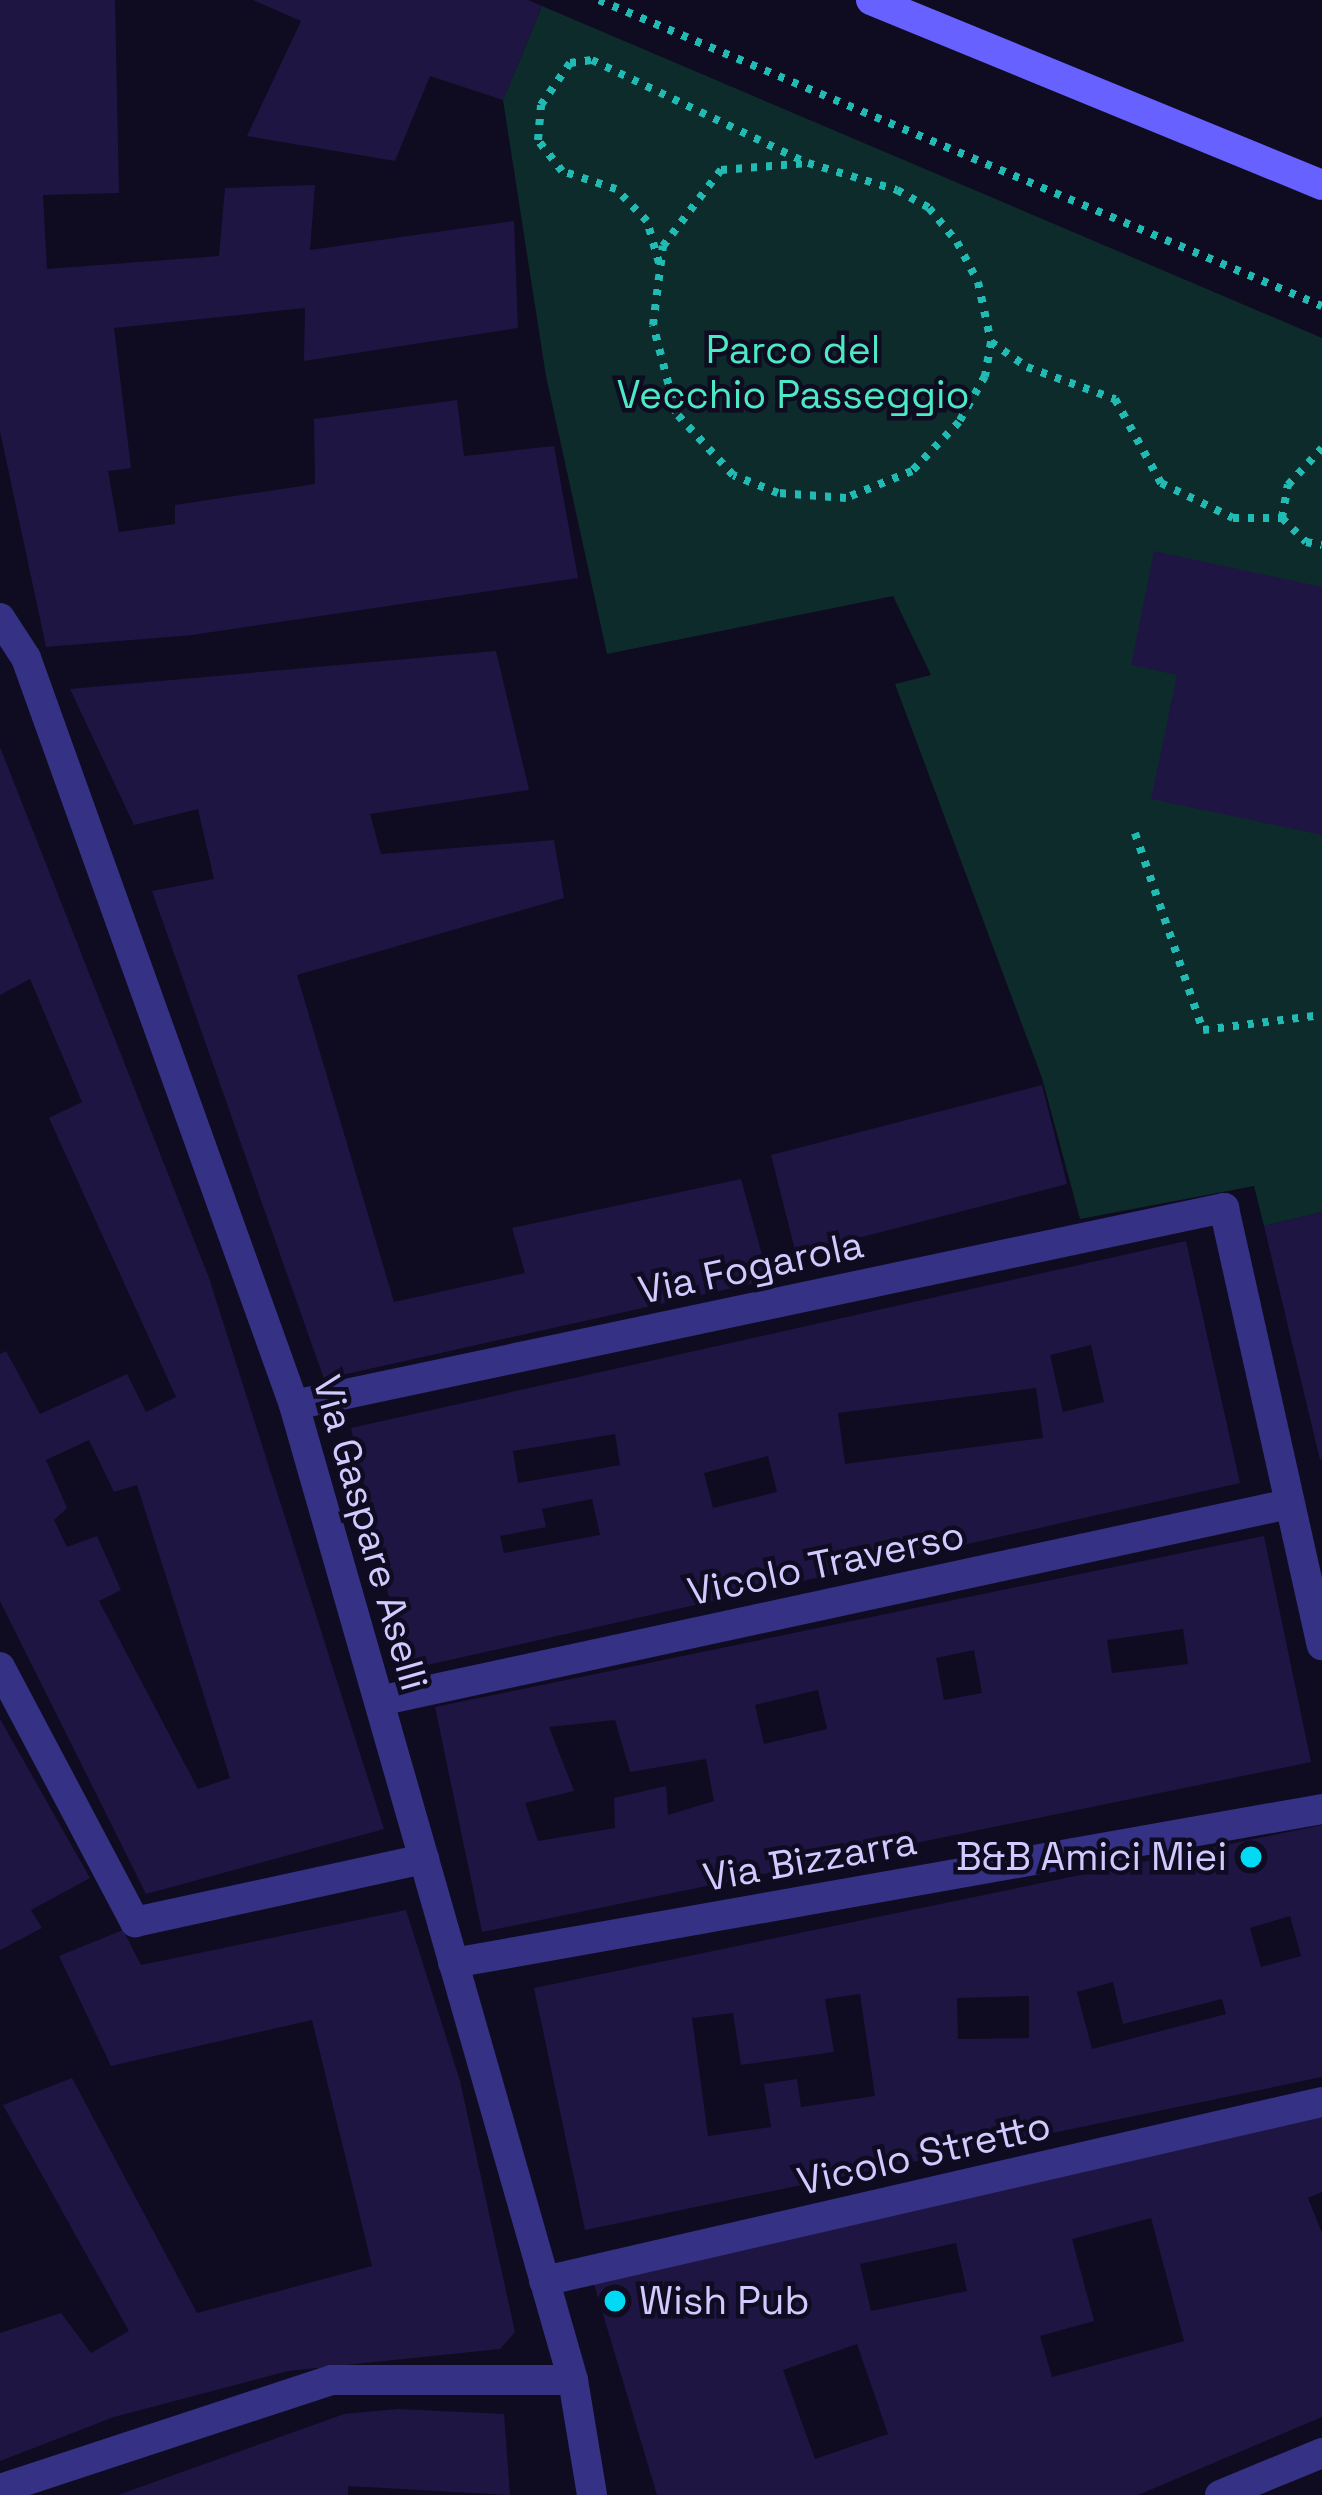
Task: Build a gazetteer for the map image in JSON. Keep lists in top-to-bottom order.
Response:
{
  "streets": {
    "street": [
      "Via Fogarola",
      "Via Gaspare Aselli",
      "Vicolo Traverso",
      "Via Bizzarra",
      "Vicolo Stretto"
    ]
  },
  "crossings": [
    ["Via Fogarola", "Via Gaspare Aselli"],
    ["Via Fogarola", "Vicolo Traverso"],
    ["Via Gaspare Aselli", "Vicolo Traverso"],
    ["Via Gaspare Aselli", "Via Bizzarra"],
    ["Via Gaspare Aselli", "Vicolo Stretto"]
  ],
  "parks": ["Parco del Vecchio Passeggio"],
  "places": ["B&B Amici Miei", "Wish Pub"]
}
